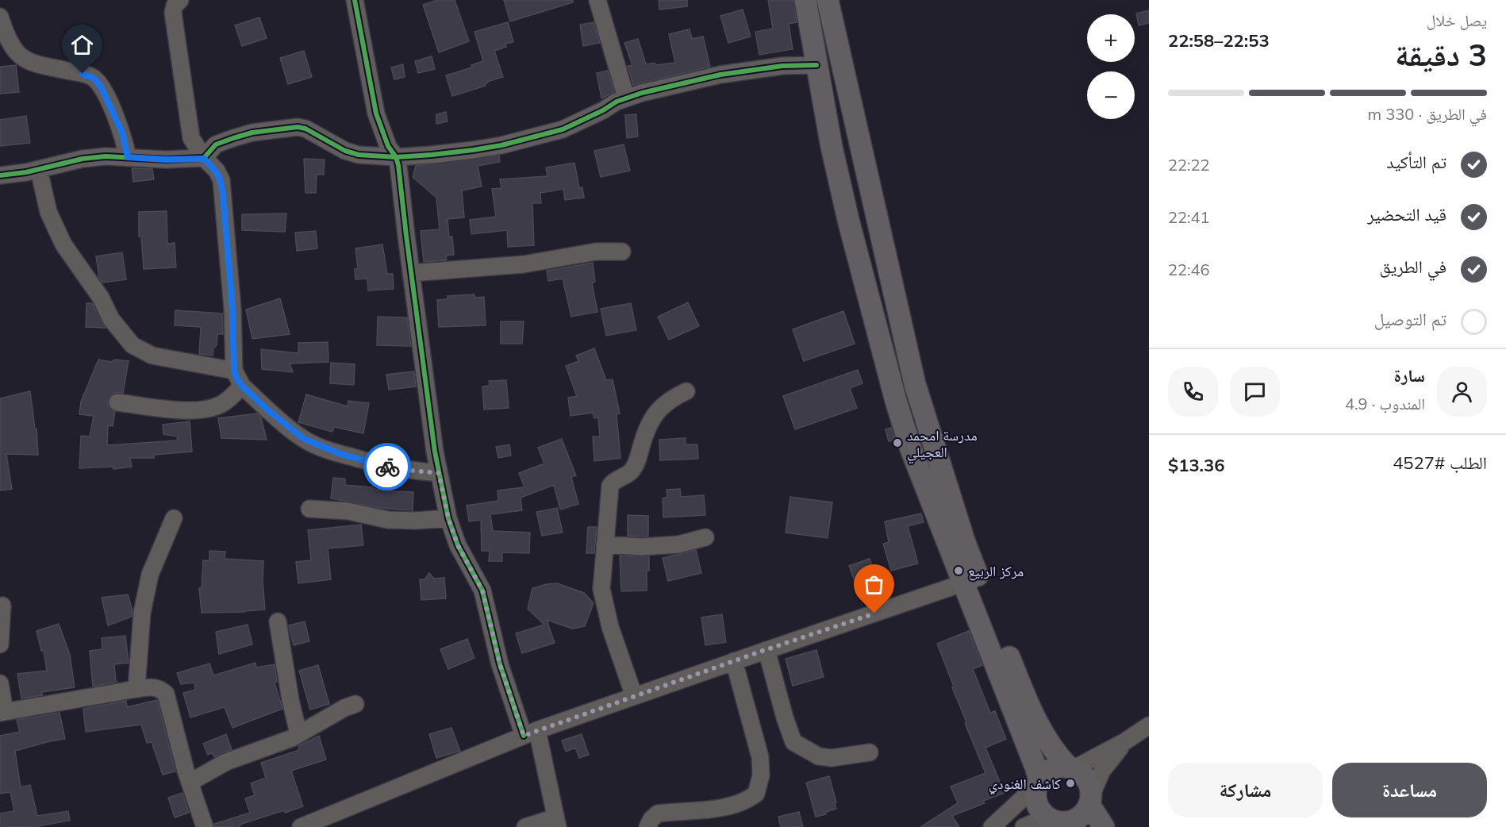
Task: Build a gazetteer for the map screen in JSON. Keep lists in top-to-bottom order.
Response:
{
  "places": ["مدرسة امحمد العجيلي", "مركز الربيع", "كاشف الغنودي"],
  "page": {
    "heading": ["3 دقيقة", "يصل خلال", "22:53–22:58"],
    "panel": [
      "سارة",
      "المندوب · 4.9",
      "الطلب #4527",
      "$13.36"
    ],
    "map_buttons": ["+", "−"],
    "bar": "في الطريق · 330 m",
    "list": [
      ["تم التأكيد", "22:22"],
      ["قيد التحضير", "22:41"],
      ["في الطريق", "22:46"],
      "تم التوصيل"
    ],
    "buttons": ["مساعدة", "مشاركة"]
  }
}
